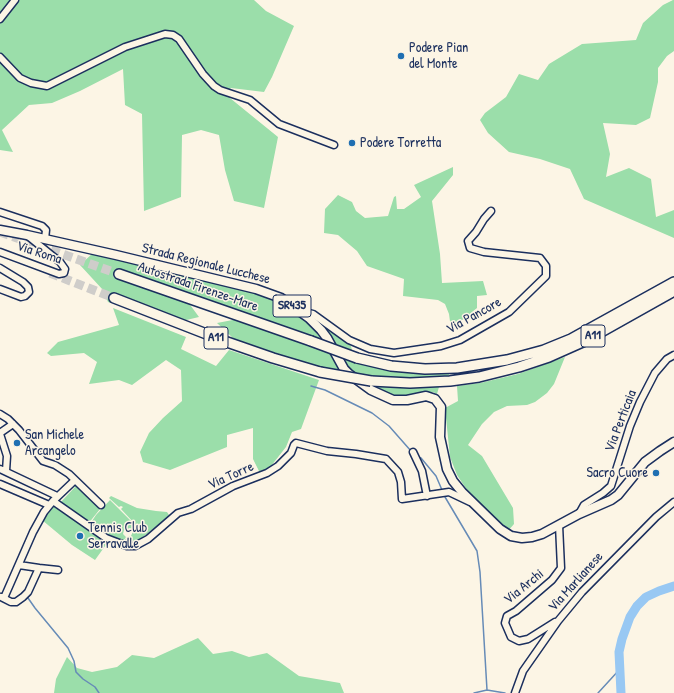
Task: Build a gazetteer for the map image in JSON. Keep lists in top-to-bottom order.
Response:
{
  "streets": {
    "highway": ["Autostrada Firenze-Mare", "A11"],
    "main road": ["Strada Regionale Lucchese", "SR435"],
    "street": [
      "Via Roma",
      "Via Pancore",
      "Via Perticaia",
      "Via Torre",
      "Via Marlianese",
      "Via Archi"
    ]
  },
  "crossings": [
    ["Via Roma", "Strada Regionale Lucchese"],
    ["Strada Regionale Lucchese", "Via Pancore"],
    ["Strada Regionale Lucchese", "Via Perticaia"],
    ["Strada Regionale Lucchese", "Via Archi"],
    ["Via Marlianese", "Via Archi"]
  ],
  "places": [
    "Podere Pian del Monte",
    "Podere Torretta",
    "San Michele Arcangelo",
    "Sacro Cuore",
    "Tennis Club Serravalle"
  ]
}
